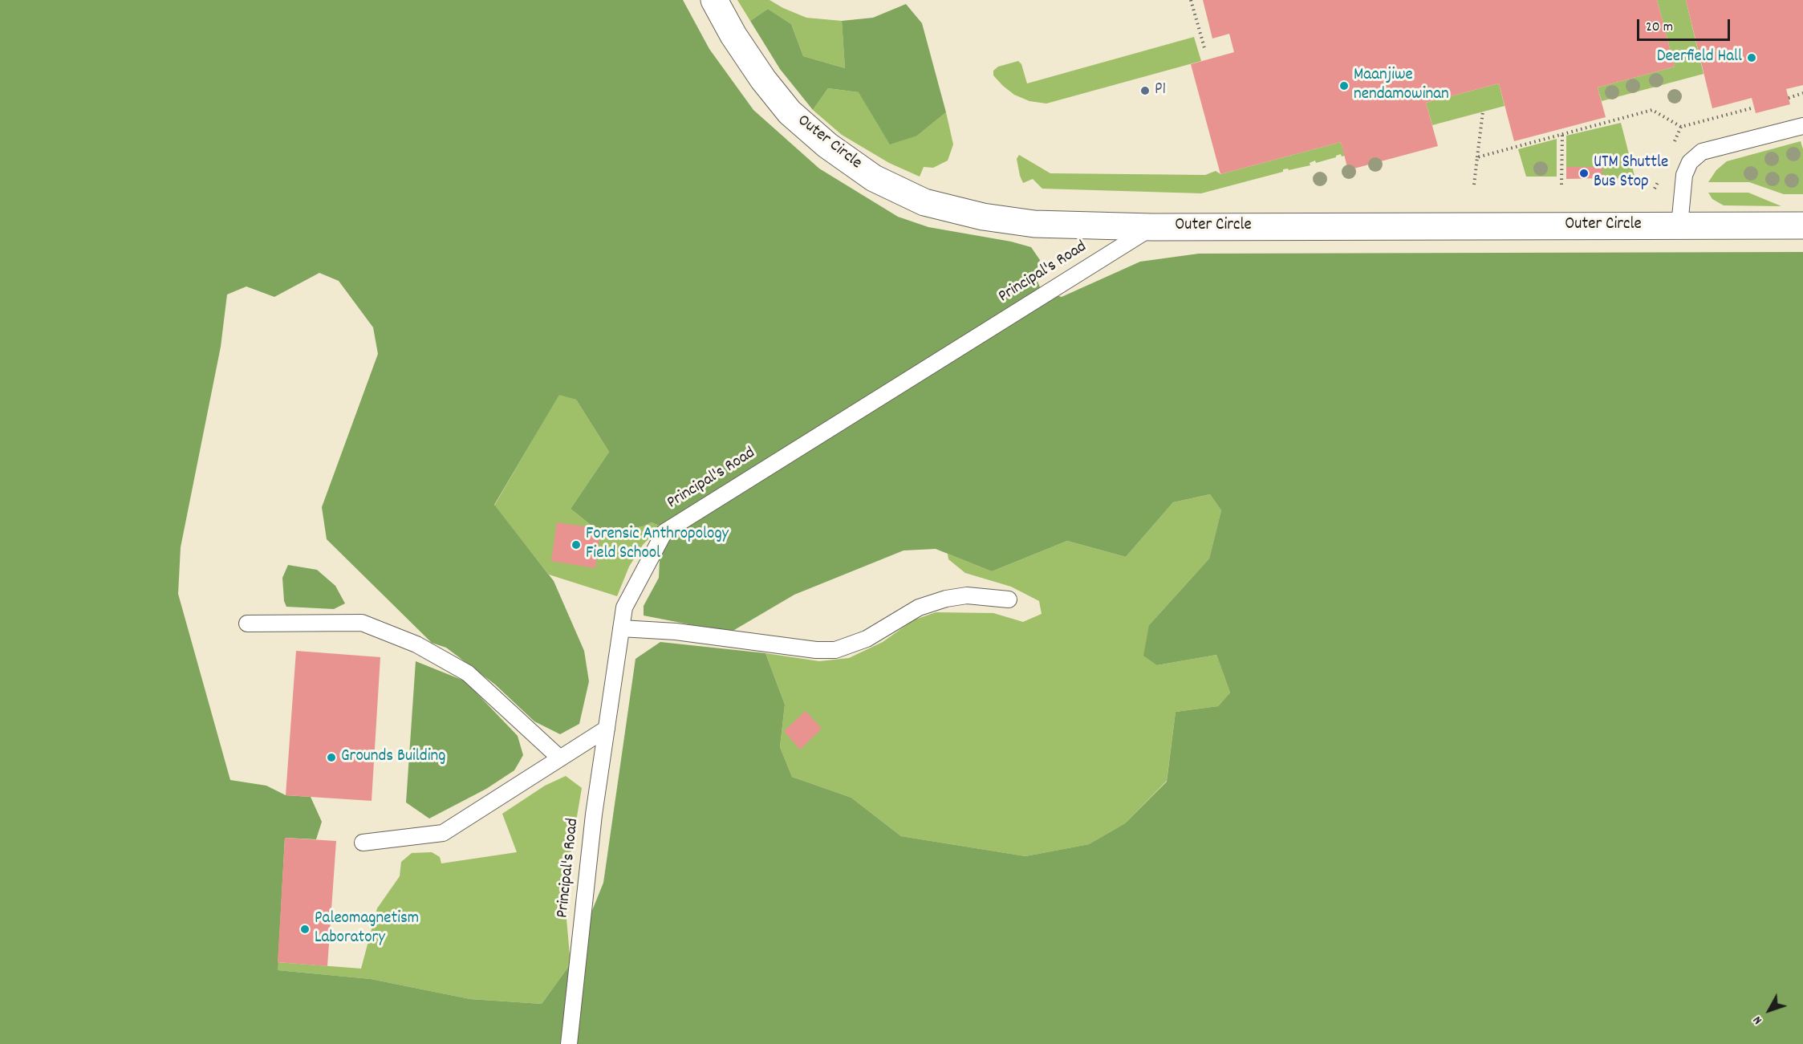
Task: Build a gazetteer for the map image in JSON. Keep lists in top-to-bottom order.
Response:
{
  "streets": {
    "street": ["Outer Circle"],
    "lane": ["Principal's Road"]
  },
  "crossings": [
    ["Outer Circle", "Principal's Road"]
  ],
  "places": [
    "Deerfield Hall",
    "Maanjiwe nendamowinan",
    "P1",
    "UTM Shuttle Bus Stop",
    "Forensic Anthropology Field School",
    "Grounds Building",
    "Paleomagnetism Laboratory"
  ],
  "scale_bar": "20 m",
  "north": "bottom left"
}
